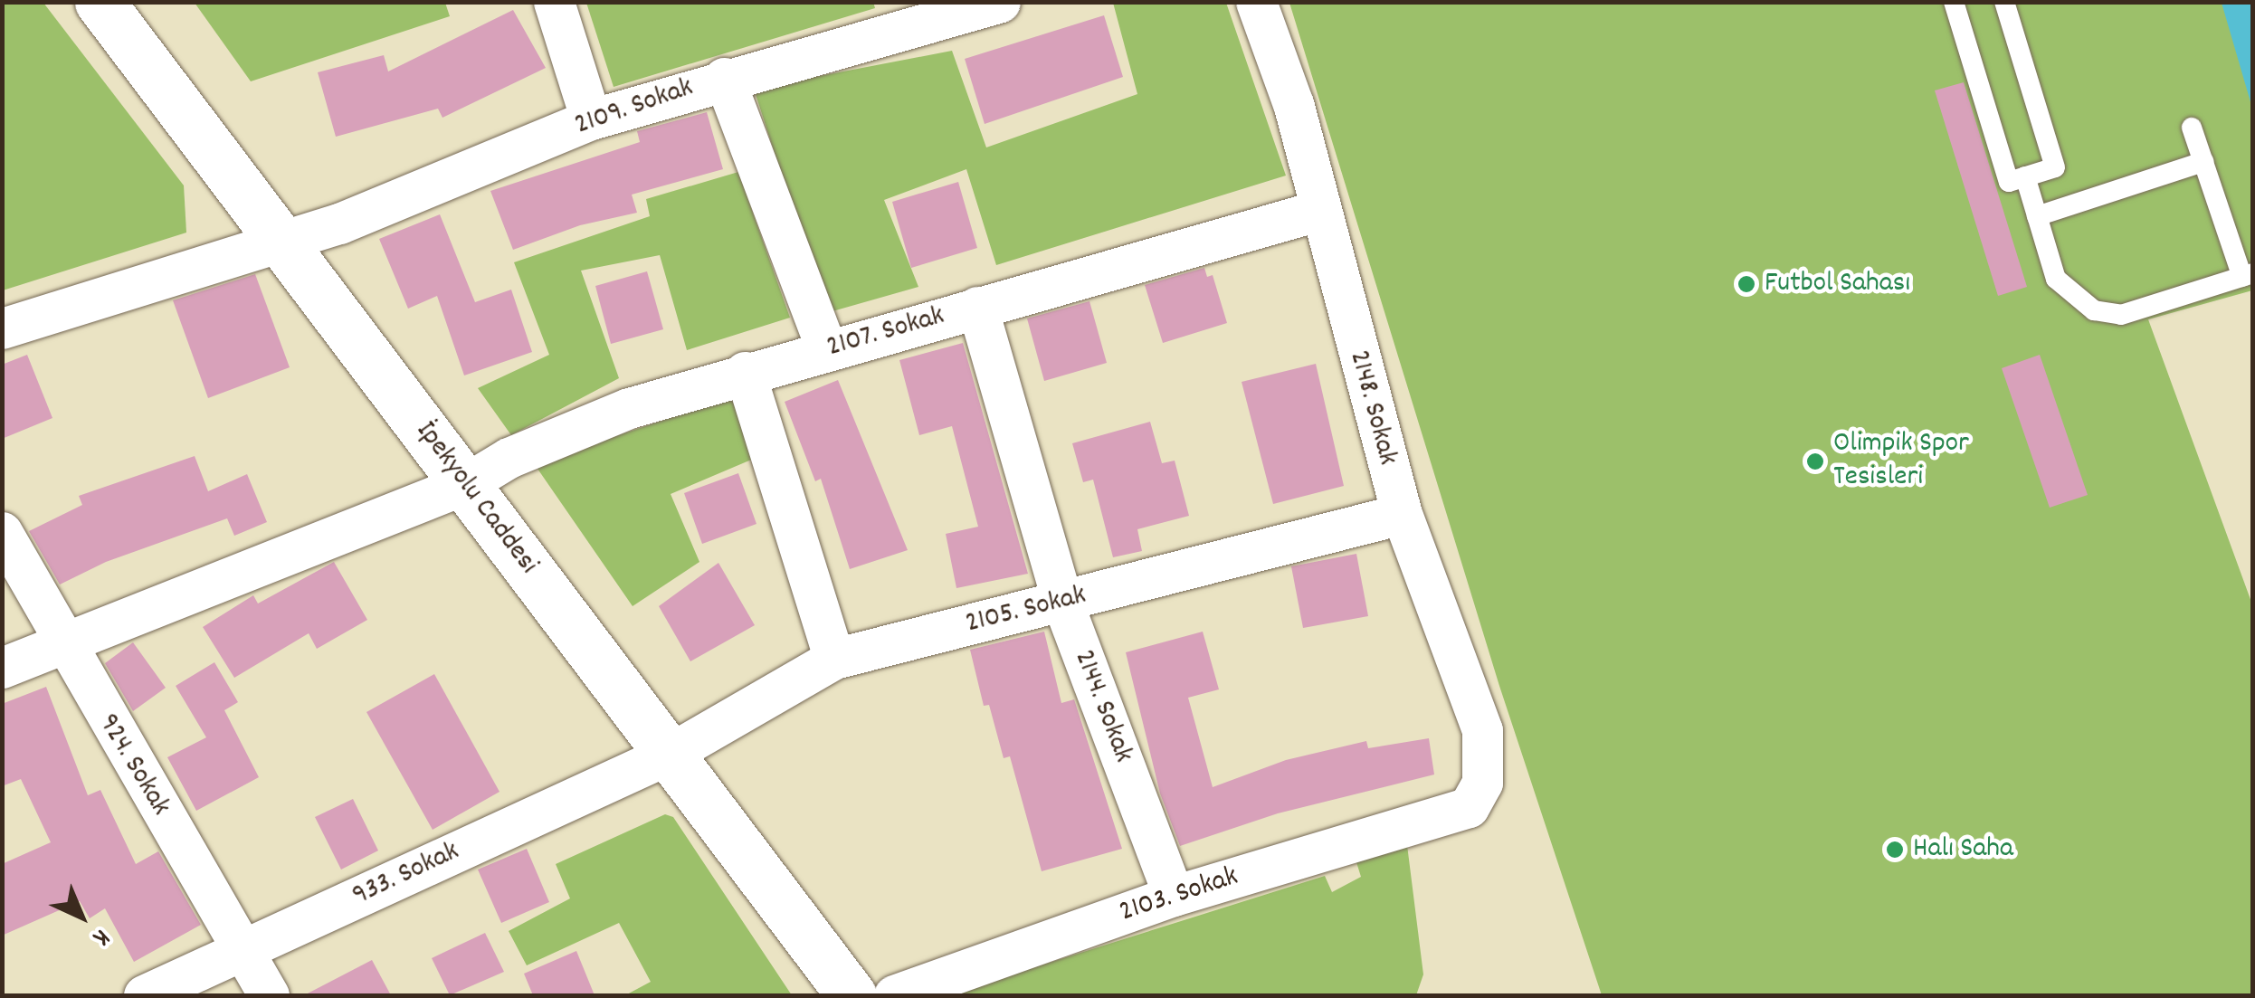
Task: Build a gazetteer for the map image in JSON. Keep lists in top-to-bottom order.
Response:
{
  "streets": {
    "street": [
      "2109. Sokak",
      "2107. Sokak",
      "2148. Sokak",
      "İpekyolu Caddesi",
      "2105. Sokak",
      "2144. Sokak",
      "924. Sokak",
      "933. Sokak",
      "2103. Sokak"
    ]
  },
  "crossings": [
    ["2109. Sokak", "İpekyolu Caddesi"],
    ["2107. Sokak", "2148. Sokak"],
    ["2107. Sokak", "İpekyolu Caddesi"],
    ["2107. Sokak", "2144. Sokak"],
    ["2107. Sokak", "924. Sokak"],
    ["2148. Sokak", "2105. Sokak"],
    ["2148. Sokak", "2103. Sokak"],
    ["İpekyolu Caddesi", "2105. Sokak"],
    ["İpekyolu Caddesi", "933. Sokak"],
    ["2105. Sokak", "2144. Sokak"],
    ["2105. Sokak", "933. Sokak"],
    ["2144. Sokak", "2103. Sokak"],
    ["924. Sokak", "933. Sokak"]
  ],
  "places": ["Futbol Sahası", "Olimpik Spor Tesisleri", "Halı Saha"],
  "north": "bottom right"
}
